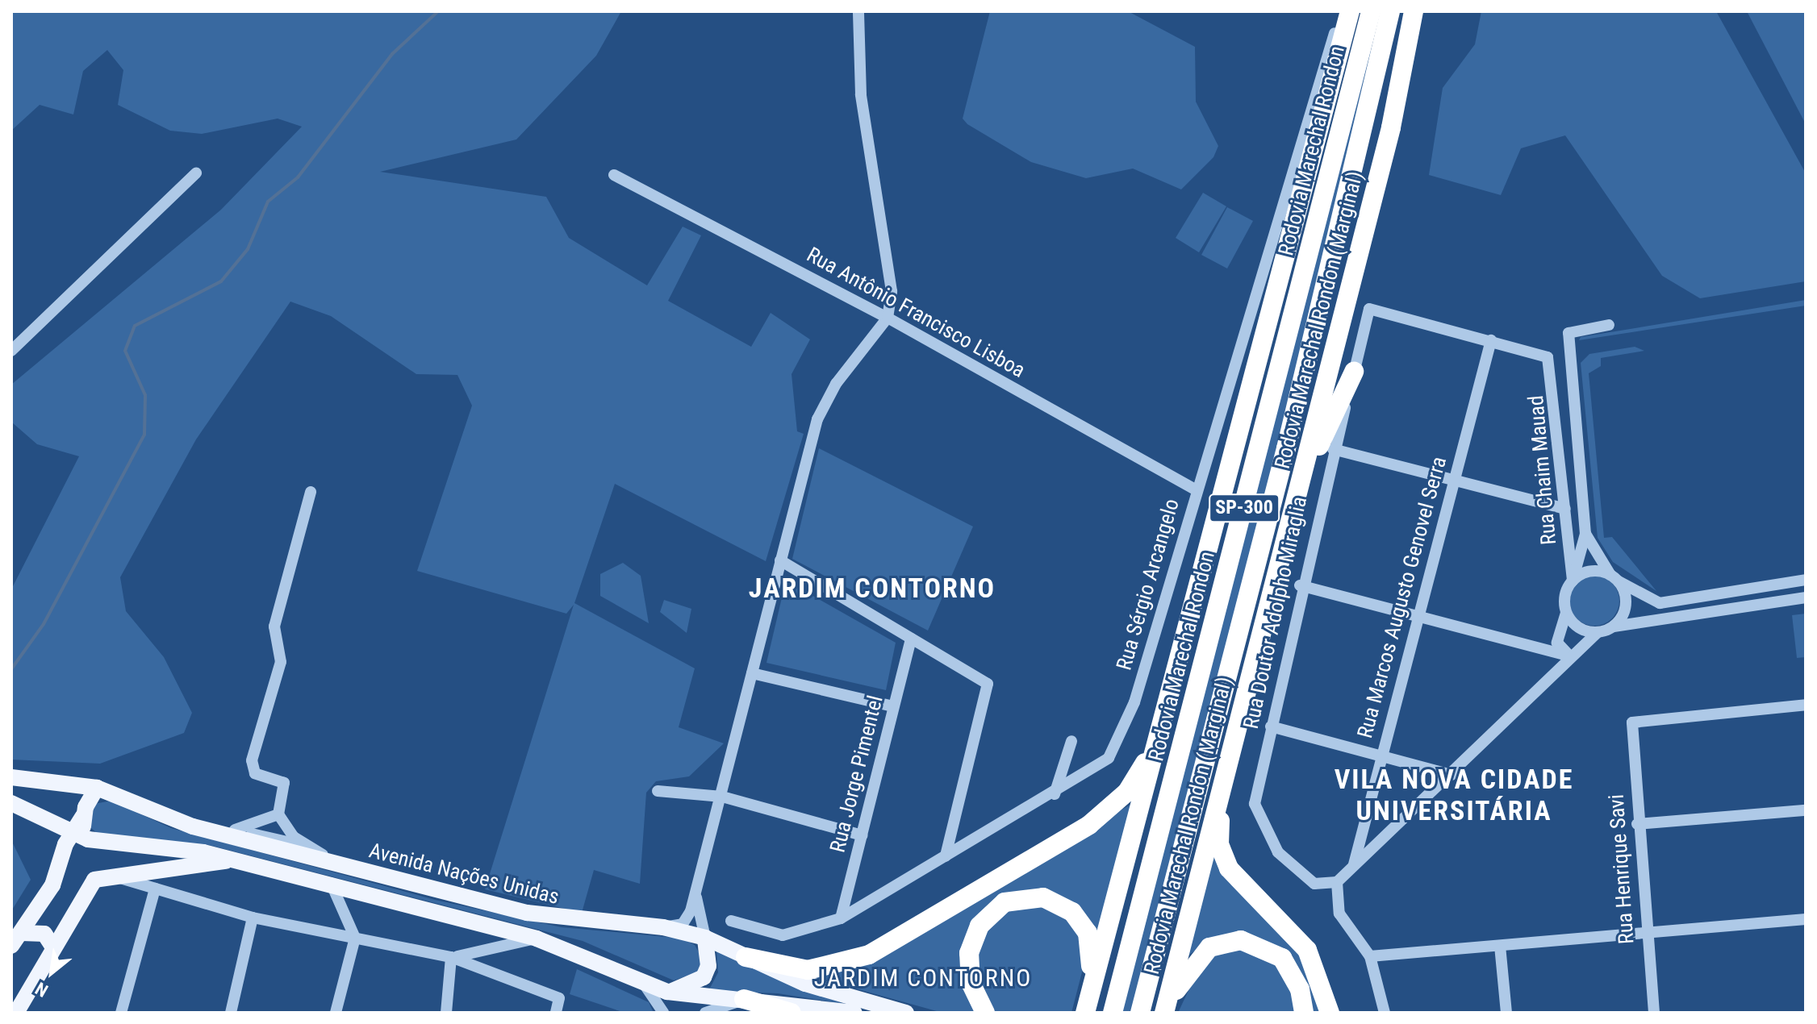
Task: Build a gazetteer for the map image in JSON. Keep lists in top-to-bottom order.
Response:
{
  "streets": {
    "highway": ["Rodovia Marechal Rondon", "Rodovia Marechal Rondon (Marginal)", "SP-300"],
    "main road": ["Avenida Nações Unidas"],
    "street": [
      "Rua Antônio Francisco Lisboa",
      "Rua Chaim Mauad",
      "Rua Sérgio Arcangelo",
      "Rua Marcos Augusto Genovel Serra",
      "Rua Doutor Adolpho Miraglia",
      "Rua Jorge Pimentel",
      "Rua Henrique Savi"
    ]
  },
  "crossings": [
    ["Rua Antônio Francisco Lisboa", "Rua Sérgio Arcangelo"],
    ["Rua Chaim Mauad", "Rua Marcos Augusto Genovel Serra"],
    ["Rua Chaim Mauad", "Rua Doutor Adolpho Miraglia"],
    ["Rua Sérgio Arcangelo", "Rua Jorge Pimentel"],
    ["Rua Marcos Augusto Genovel Serra", "Rua Doutor Adolpho Miraglia"]
  ],
  "districts": ["JARDIM CONTORNO", "VILA NOVA CIDADE UNIVERSITÁRIA", "JARDIM CONTORNO"],
  "north": "bottom left"
}
